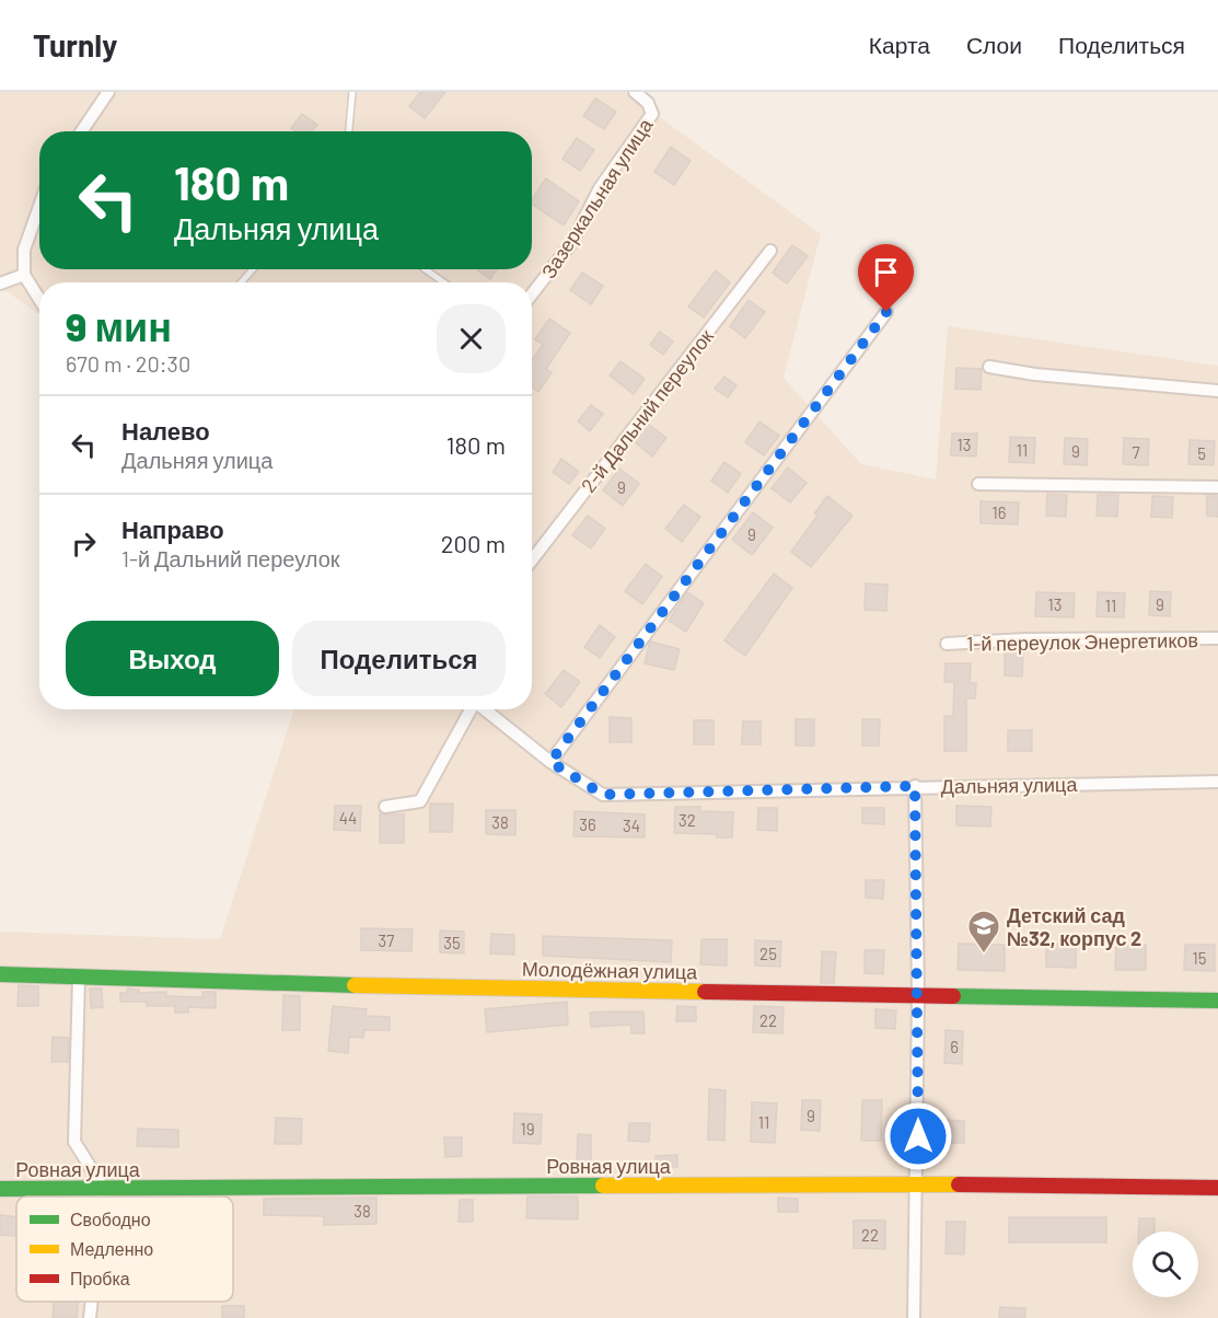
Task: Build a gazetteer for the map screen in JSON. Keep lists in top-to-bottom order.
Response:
{
  "streets": {
    "street": [
      "Зазеркальная улица",
      "2-й Дальний переулок",
      "1-й переулок Энергетиков",
      "Дальняя улица",
      "Молодёжная улица",
      "Ровная улица"
    ]
  },
  "places": {
    "school or university": ["Детский сад №32, корпус 2"]
  },
  "house_numbers": [
    "13",
    "11",
    "9",
    "7",
    "5",
    "9",
    "16",
    "9",
    "13",
    "9",
    "11",
    "44",
    "32",
    "38",
    "36",
    "34",
    "37",
    "35",
    "25",
    "15",
    "22",
    "6",
    "9",
    "11",
    "19",
    "38",
    "22"
  ],
  "legend": ["Свободно", "Медленно", "Пробка"],
  "page": {
    "header": "Turnly",
    "nav": ["Карта", "Слои", "Поделиться"],
    "turn": ["180 m", "Дальняя улица"],
    "heading": ["9 мин", "670 m · 20:30"],
    "list": [
      {
        "name": "Налево",
        "note": "Дальняя улица",
        "value": "180 m"
      },
      {
        "name": "Направо",
        "note": "1-й Дальний переулок",
        "value": "200 m"
      }
    ],
    "buttons": ["Выход", "Поделиться"]
  }
}
